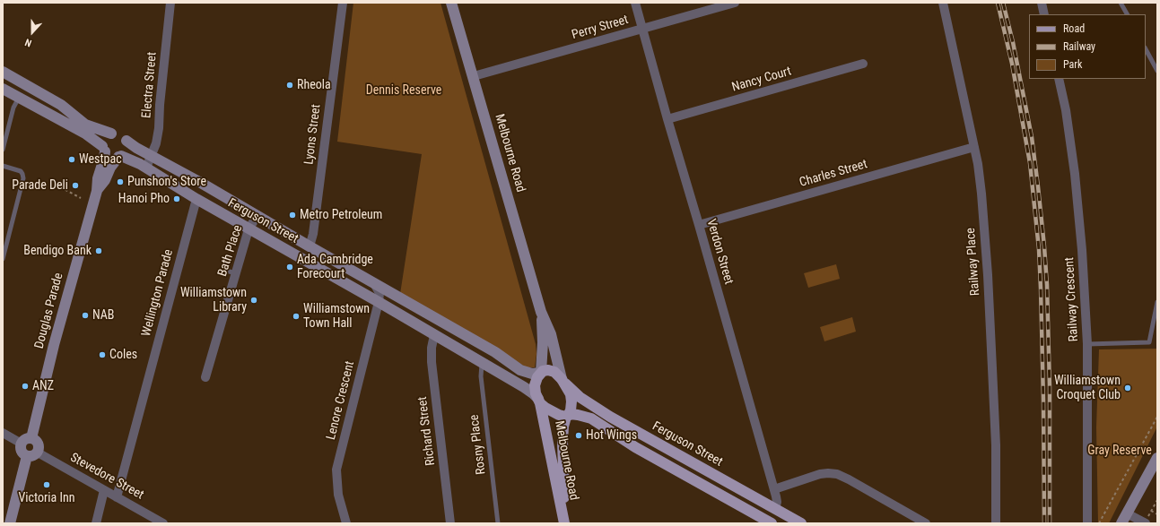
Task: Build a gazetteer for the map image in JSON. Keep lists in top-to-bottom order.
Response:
{
  "streets": {
    "main road": ["Melbourne Road", "Ferguson Street"],
    "street": [
      "Perry Street",
      "Nancy Court",
      "Electra Street",
      "Lyons Street",
      "Charles Street",
      "Bath Place",
      "Verdon Street",
      "Railway Place",
      "Wellington Parade",
      "Railway Crescent",
      "Douglas Parade",
      "Lenore Crescent",
      "Richard Street",
      "Stevedore Street"
    ],
    "lane": ["Rosny Place"]
  },
  "crossings": [
    ["Perry Street", "Melbourne Road"],
    ["Perry Street", "Verdon Street"],
    ["Nancy Court", "Verdon Street"],
    ["Electra Street", "Ferguson Street"],
    ["Lyons Street", "Ferguson Street"],
    ["Melbourne Road", "Ferguson Street"],
    ["Charles Street", "Verdon Street"],
    ["Charles Street", "Railway Place"],
    ["Ferguson Street", "Bath Place"],
    ["Ferguson Street", "Verdon Street"],
    ["Ferguson Street", "Wellington Parade"],
    ["Ferguson Street", "Douglas Parade"],
    ["Ferguson Street", "Lenore Crescent"],
    ["Ferguson Street", "Richard Street"],
    ["Ferguson Street", "Rosny Place"],
    ["Wellington Parade", "Stevedore Street"],
    ["Douglas Parade", "Stevedore Street"]
  ],
  "parks": ["Dennis Reserve", "Gray Reserve"],
  "places": [
    "Rheola",
    "Westpac",
    "Punshon's Store",
    "Parade Deli",
    "Hanoi Pho",
    "Metro Petroleum",
    "Bendigo Bank",
    "Ada Cambridge Forecourt",
    "Williamstown Library",
    "NAB",
    "Williamstown Town Hall",
    "Coles",
    "ANZ",
    "Williamstown Croquet Club",
    "Hot Wings",
    "Victoria Inn"
  ],
  "legend": ["Road", "Railway", "Park"],
  "north": "bottom"
}
